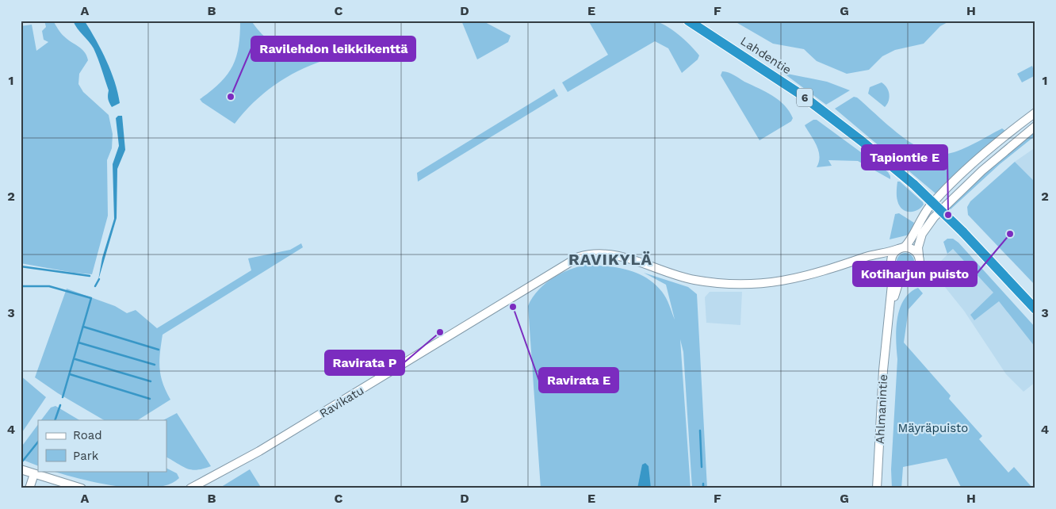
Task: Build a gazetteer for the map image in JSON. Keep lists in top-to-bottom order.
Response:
{
  "streets": {
    "highway": ["Lahdentie", "6"],
    "street": ["Ravikatu", "Ahlmanintie"]
  },
  "crossings": [
    ["Ravikatu", "Ahlmanintie"]
  ],
  "districts": ["RAVIKYLÄ"],
  "parks": ["Mäyräpuisto"],
  "places": [
    "Ravilehdon leikkikenttä",
    "Tapiontie E",
    "Kotiharjun puisto",
    "Ravirata E",
    "Ravirata P"
  ],
  "legend": ["Road", "Park"],
  "grid": {
    "columns": [
      "A",
      "B",
      "C",
      "D",
      "E",
      "F",
      "G",
      "H"
    ],
    "rows": [
      "1",
      "2",
      "3",
      "4"
    ]
  }
}
